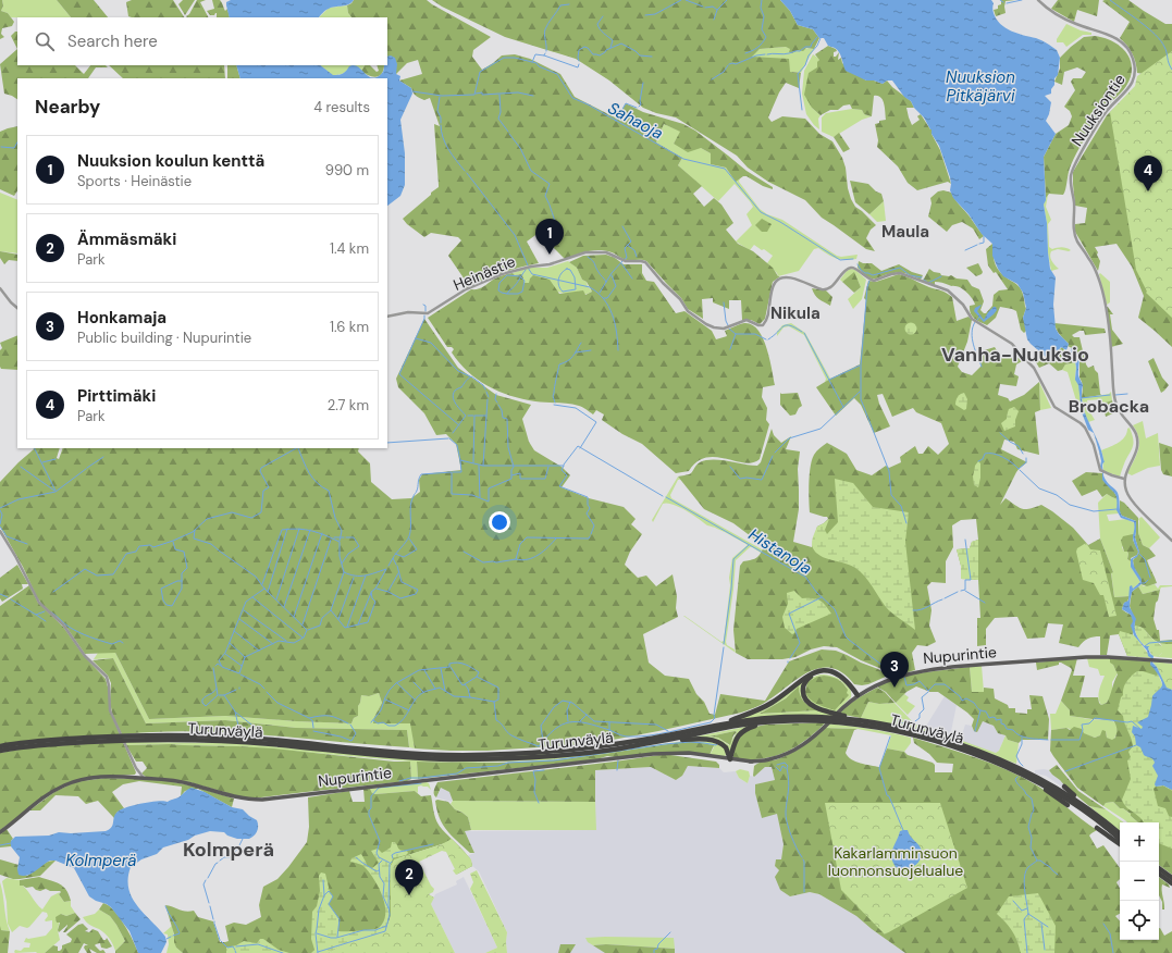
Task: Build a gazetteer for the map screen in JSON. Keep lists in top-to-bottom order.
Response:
{
  "streets": {
    "highway": ["Turunväylä"],
    "main road": ["Nupurintie"],
    "street": ["Nuuksiontie", "Heinästie"]
  },
  "crossings": [
    ["Nuuksiontie", "Heinästie"]
  ],
  "districts": [
    "Maula",
    "Nikula",
    "Vanha-Nuuksio",
    "Brobacka",
    "Kolmperä"
  ],
  "water": [
    "Nuuksion Pitkäjärvi",
    "Sahaoja",
    "Histanoja",
    "Kolmperä"
  ],
  "parks": ["Kakarlamminsuon luonnonsuojelualue"],
  "page": {
    "search": "Search here",
    "heading": ["Nearby", "4 results"],
    "list": [
      {
        "mark": "1",
        "name": "Nuuksion koulun kenttä",
        "note": "Sports · Heinästie",
        "value": "990 m"
      },
      {
        "mark": "2",
        "name": "Ämmäsmäki",
        "note": "Park",
        "value": "1.4 km"
      },
      {
        "mark": "3",
        "name": "Honkamaja",
        "note": "Public building · Nupurintie",
        "value": "1.6 km"
      },
      {
        "mark": "4",
        "name": "Pirttimäki",
        "note": "Park",
        "value": "2.7 km"
      }
    ],
    "pins": [
      "4",
      "1",
      "3",
      "2"
    ],
    "map_buttons": ["+", "−"]
  }
}
